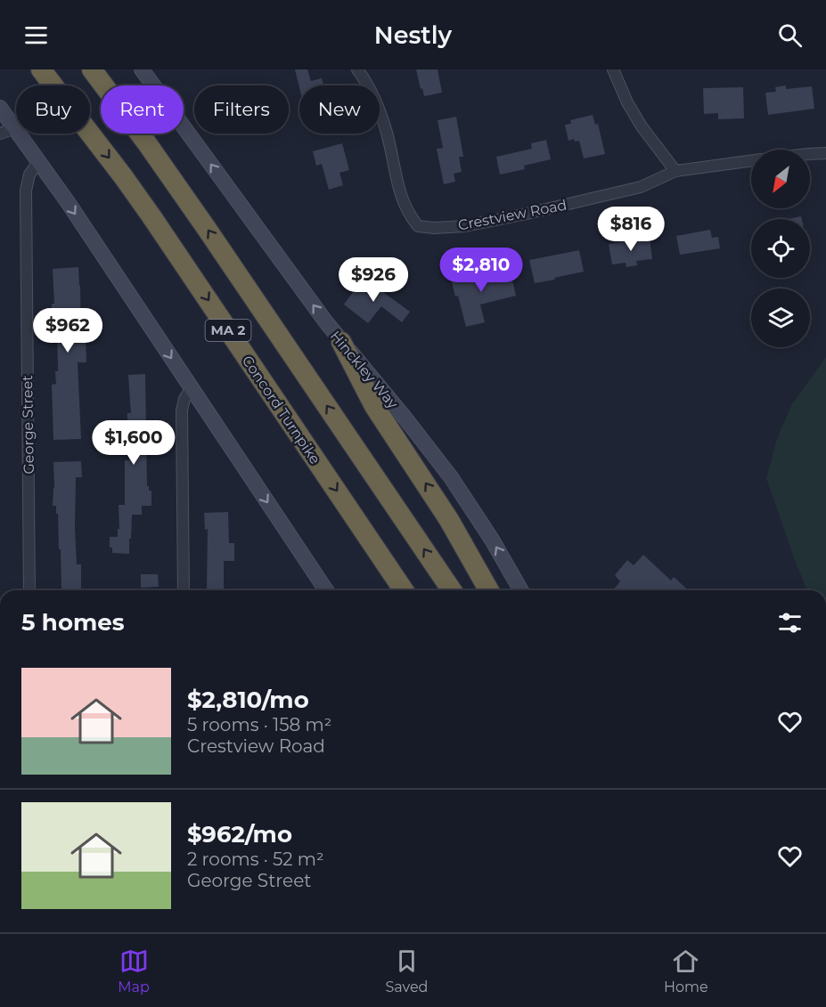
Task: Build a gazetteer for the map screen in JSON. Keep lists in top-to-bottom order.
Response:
{
  "streets": {
    "highway": ["MA 2", "Concord Turnpike"],
    "main road": ["Hinckley Way"],
    "street": ["Crestview Road", "George Street"]
  },
  "one_way": ["Hinckley Way"],
  "north": "bottom left",
  "page": {
    "header": "Nestly",
    "chip": [
      "Buy",
      "Rent",
      "Filters",
      "New"
    ],
    "price": [
      "$816",
      "$2,810",
      "$926",
      "$962",
      "$1,600"
    ],
    "heading": "5 homes",
    "list": [
      {
        "name": "$2,810/mo",
        "note": "5 rooms · 158 m² · Crestview Road"
      },
      {
        "name": "$962/mo",
        "note": "2 rooms · 52 m² · George Street"
      }
    ],
    "tabs": ["Map", "Saved", "Home"]
  }
}
